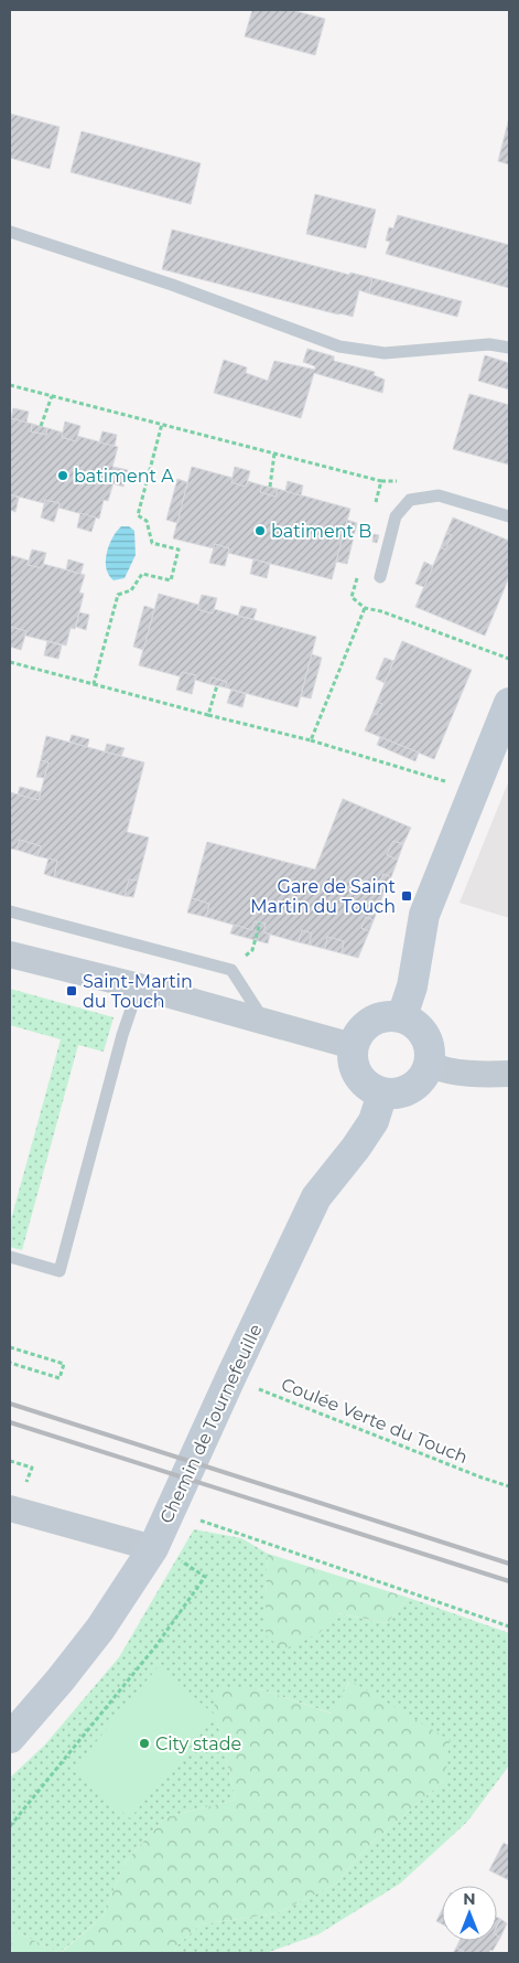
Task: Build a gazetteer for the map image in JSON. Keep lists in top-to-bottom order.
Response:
{
  "streets": {
    "street": ["Chemin de Tournefeuille"],
    "path": ["Coulée Verte du Touch"]
  },
  "crossings": [
    ["Coulée Verte du Touch", "Chemin de Tournefeuille"]
  ],
  "places": {
    "other": ["batiment A", "batiment B", "City stade"],
    "transit": ["Gare de Saint Martin du Touch", "Saint-Martin du Touch"]
  },
  "north": "top"
}
